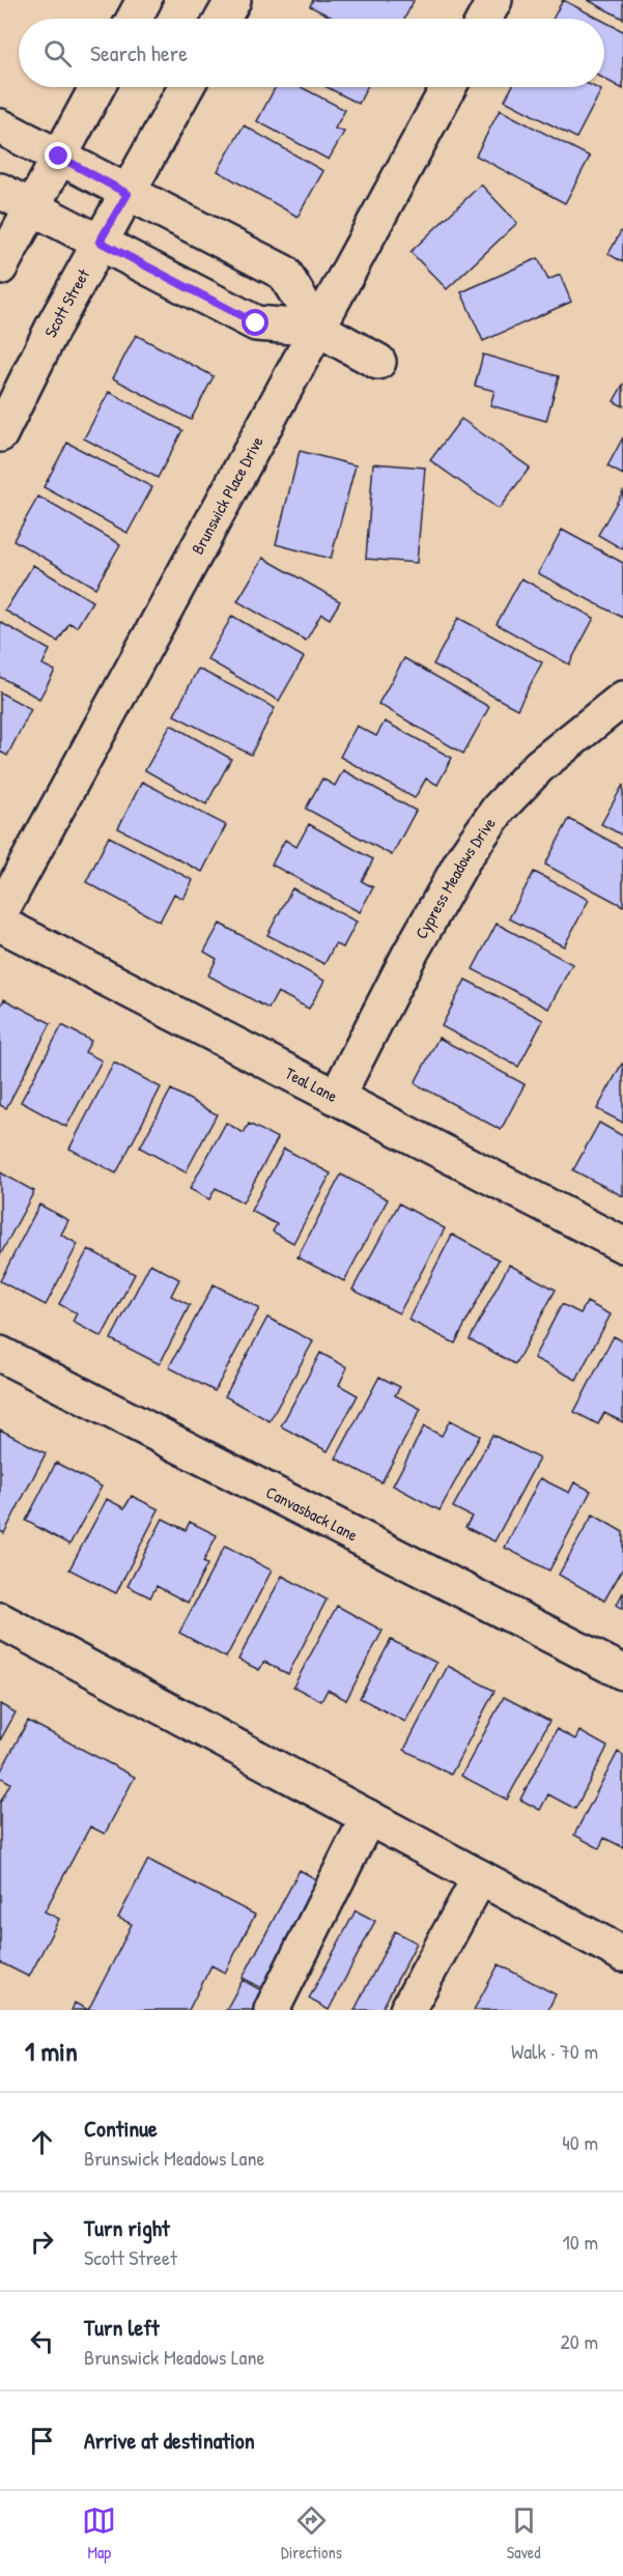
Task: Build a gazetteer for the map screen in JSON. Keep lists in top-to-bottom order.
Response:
{
  "streets": {
    "street": [
      "Scott Street",
      "Brunswick Place Drive",
      "Cypress Meadows Drive",
      "Teal Lane",
      "Canvasback Lane"
    ]
  },
  "crossings": [
    ["Cypress Meadows Drive", "Teal Lane"]
  ],
  "page": {
    "search": "Search here",
    "heading": ["1 min", "Walk · 70 m"],
    "list": [
      ["Continue", "Brunswick Meadows Lane", "40 m"],
      ["Turn right", "Scott Street", "10 m"],
      ["Turn left", "Brunswick Meadows Lane", "20 m"],
      "Arrive at destination"
    ],
    "nav": ["Map", "Directions", "Saved"]
  }
}
